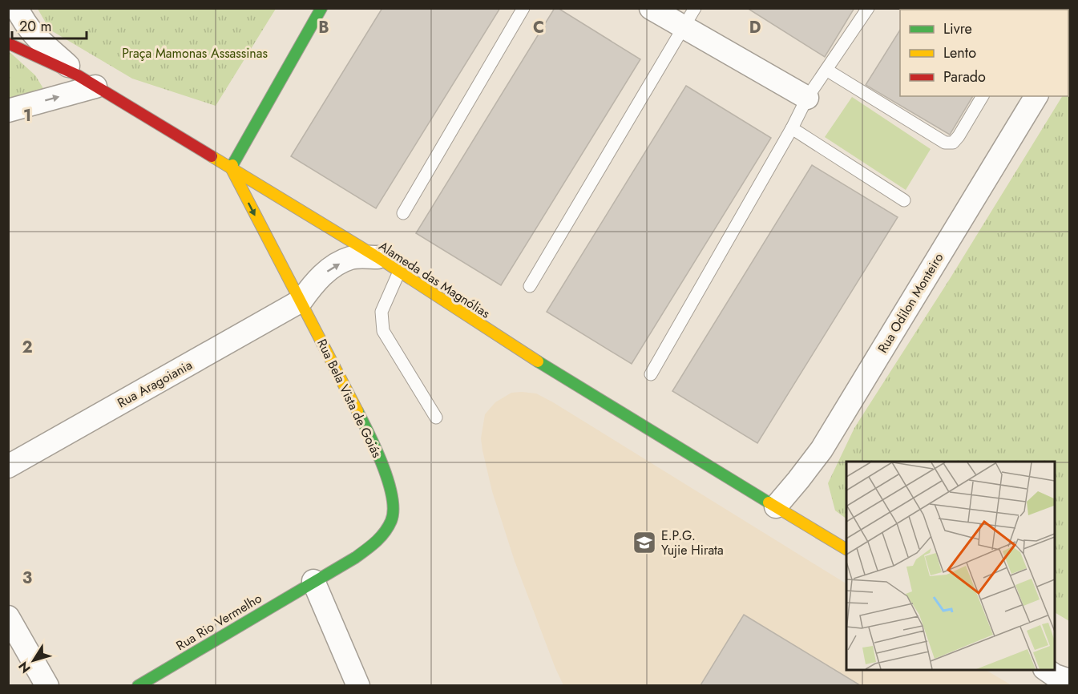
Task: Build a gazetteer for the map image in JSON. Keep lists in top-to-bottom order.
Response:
{
  "streets": {
    "street": [
      "Alameda das Magnólias",
      "Rua Odilon Monteiro",
      "Rua Aragoiania",
      "Rua Bela Vista de Goiás",
      "Rua Rio Vermelho"
    ]
  },
  "crossings": [
    ["Alameda das Magnólias", "Rua Odilon Monteiro"],
    ["Alameda das Magnólias", "Rua Bela Vista de Goiás"],
    ["Rua Aragoiania", "Rua Bela Vista de Goiás"],
    ["Rua Bela Vista de Goiás", "Rua Rio Vermelho"]
  ],
  "parks": ["Praça Mamonas Assassinas"],
  "places": {
    "school or university": ["E.P.G. Yujie Hirata"]
  },
  "legend": ["Livre", "Lento", "Parado"],
  "scale_bar": "20 m",
  "north": "bottom left",
  "grid": {
    "columns": ["B", "C", "D"],
    "rows": ["1", "2", "3"]
  }
}
